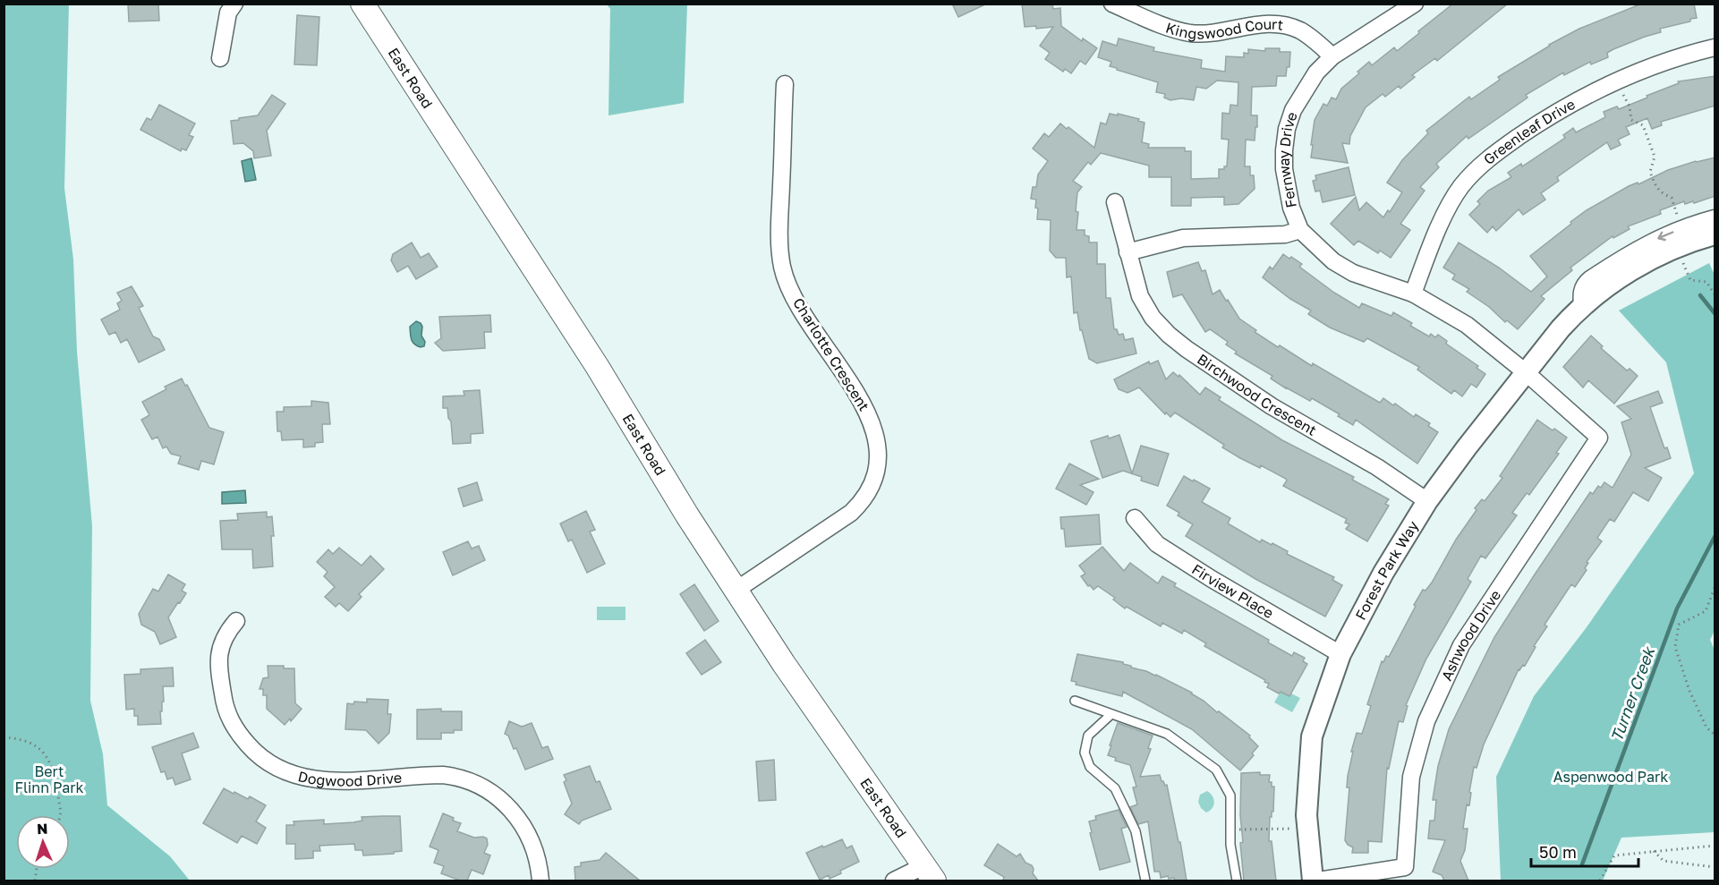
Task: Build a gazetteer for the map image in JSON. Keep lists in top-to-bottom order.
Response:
{
  "streets": {
    "main road": ["East Road"],
    "street": [
      "Kingswood Court",
      "Greenleaf Drive",
      "Fernway Drive",
      "Charlotte Crescent",
      "Birchwood Crescent",
      "Forest Park Way",
      "Firview Place",
      "Ashwood Drive",
      "Dogwood Drive"
    ]
  },
  "crossings": [
    ["Kingswood Court", "Fernway Drive"],
    ["East Road", "Charlotte Crescent"],
    ["Greenleaf Drive", "Fernway Drive"],
    ["Fernway Drive", "Forest Park Way"],
    ["Fernway Drive", "Ashwood Drive"],
    ["Birchwood Crescent", "Forest Park Way"],
    ["Forest Park Way", "Firview Place"],
    ["Forest Park Way", "Ashwood Drive"]
  ],
  "water": ["Turner Creek"],
  "parks": ["Bert Flinn Park", "Aspenwood Park"],
  "scale_bar": "50 m",
  "north": "top"
}
